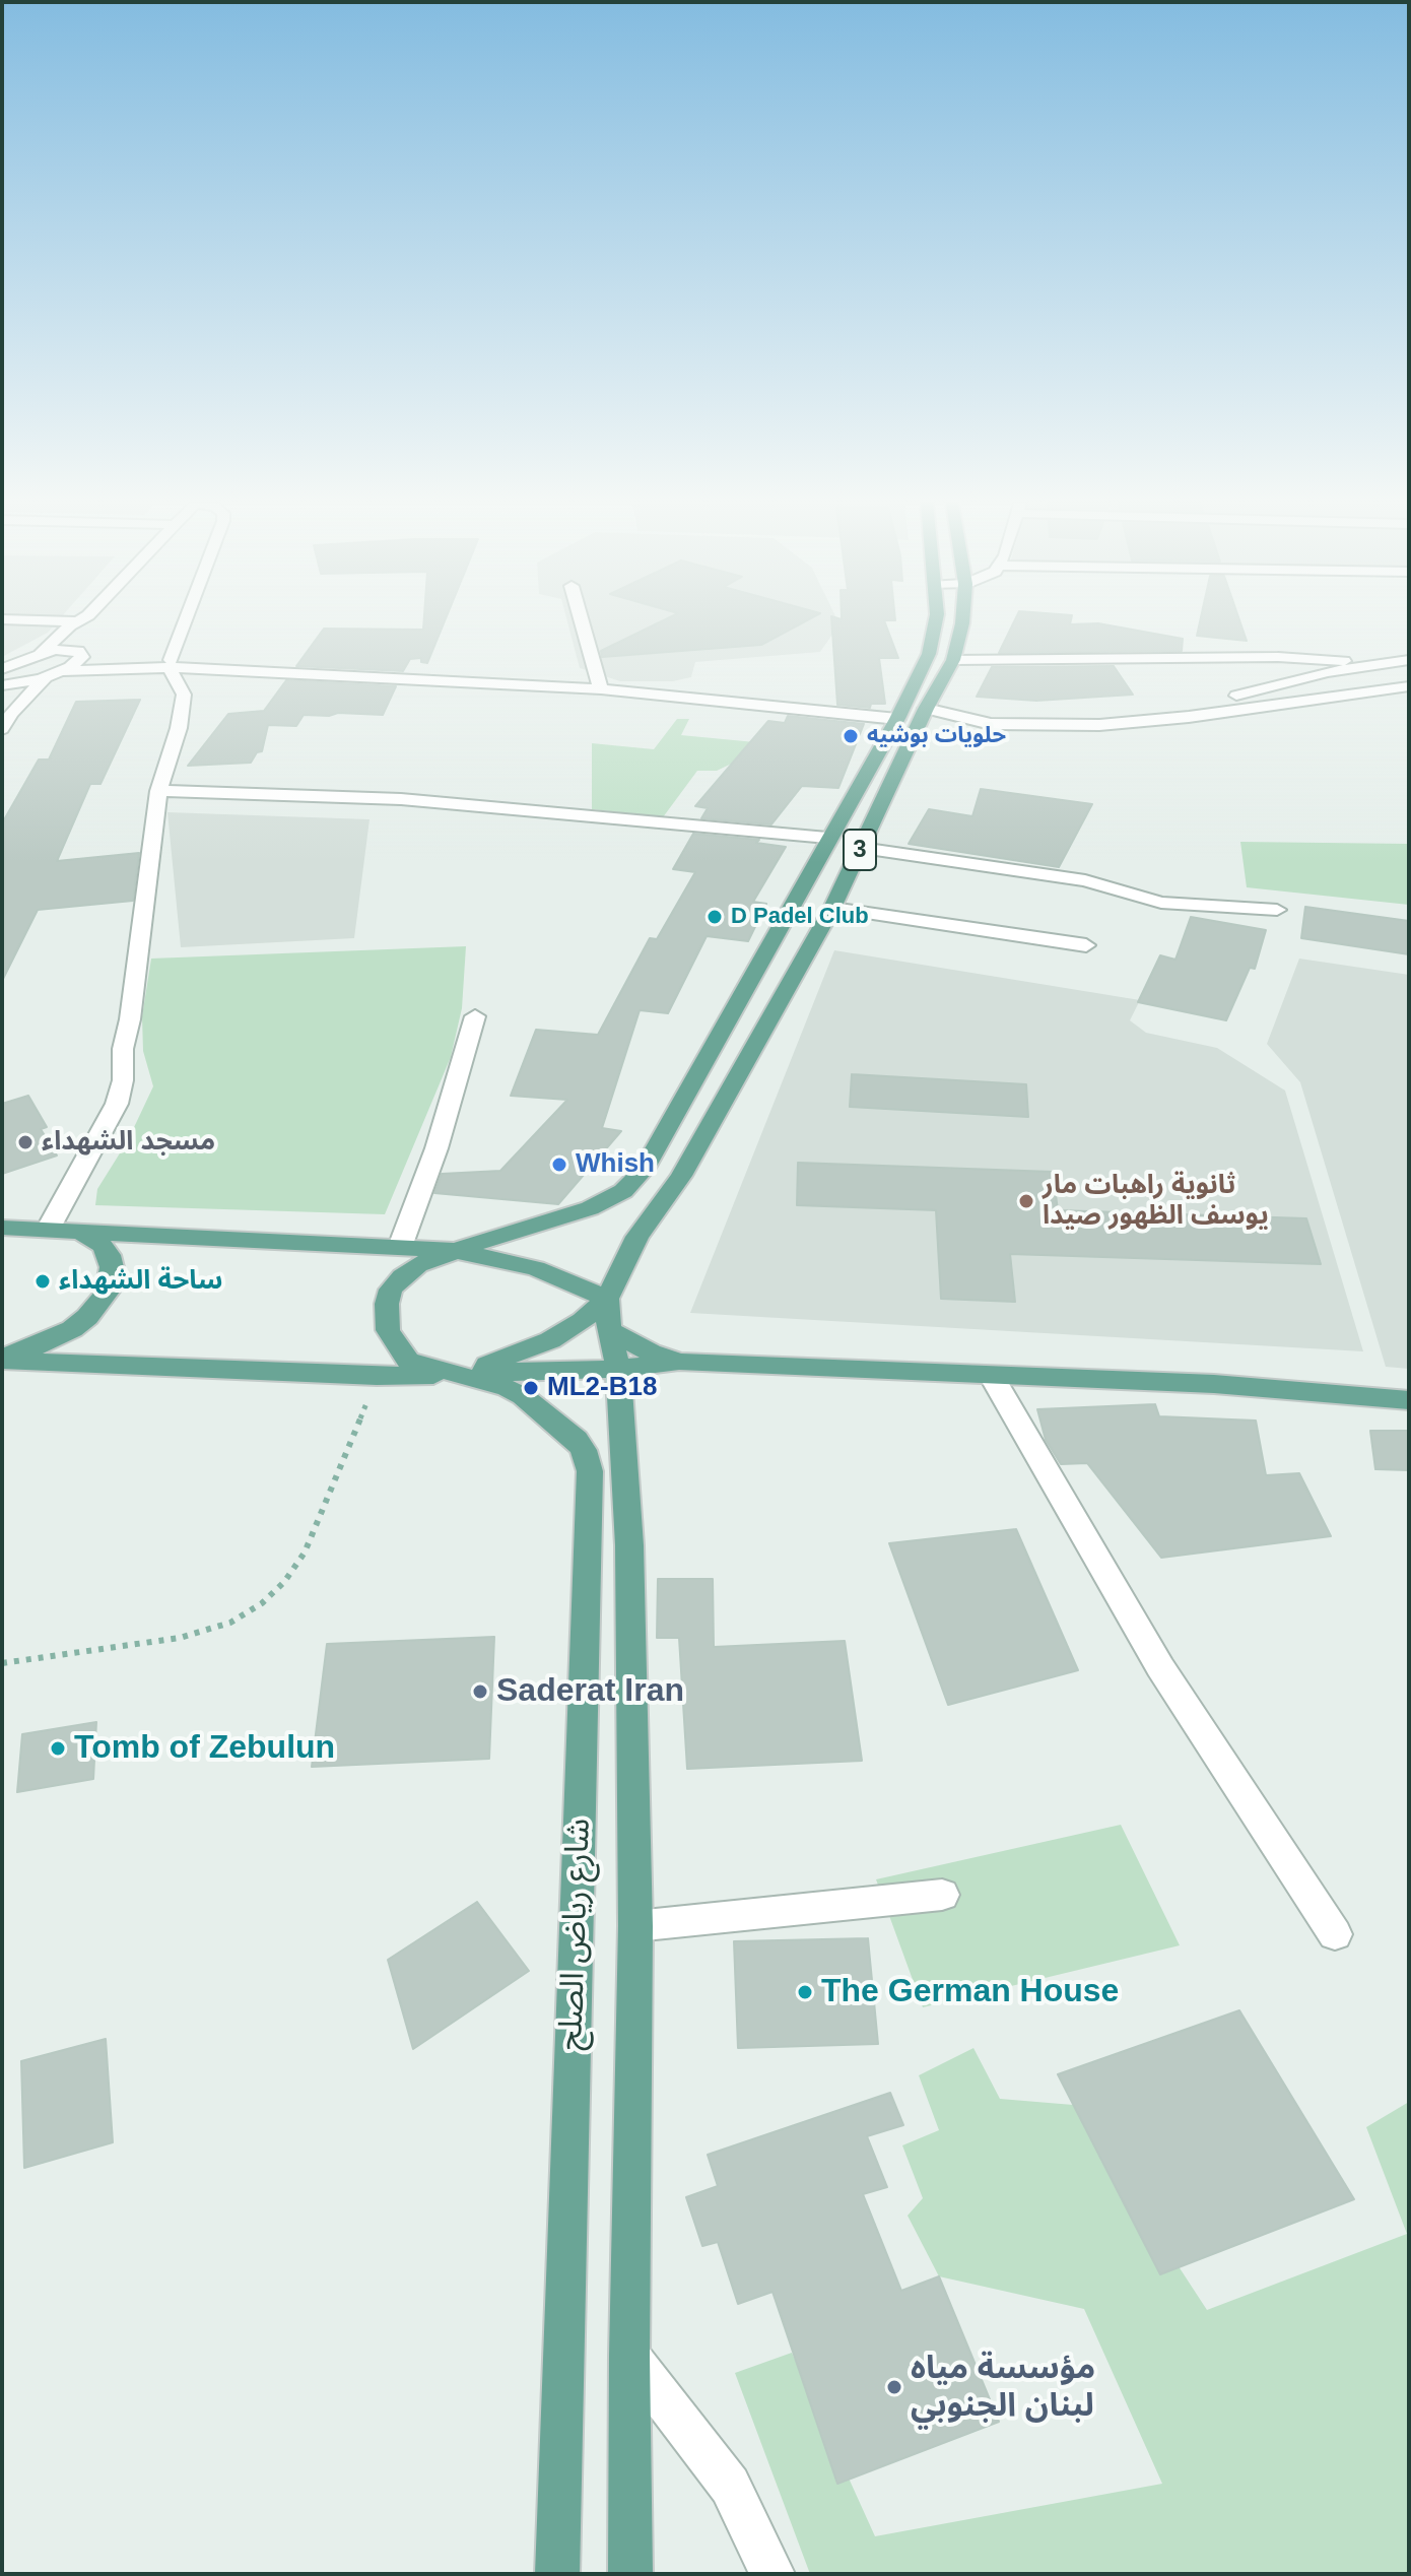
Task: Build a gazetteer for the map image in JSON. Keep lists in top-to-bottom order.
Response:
{
  "streets": {
    "main road": ["3", "شارع رياض الصلح"]
  },
  "places": [
    "حلويات بوشيه",
    "D Padel Club",
    "مسجد الشهداء",
    "Whish",
    "ثانوية راهبات مار يوسف الظهور صيدا",
    "ساحة الشهداء",
    "ML2-B18",
    "Saderat Iran",
    "Tomb of Zebulun",
    "The German House",
    "مؤسسة مياه لبنان الجنوبي"
  ]
}
